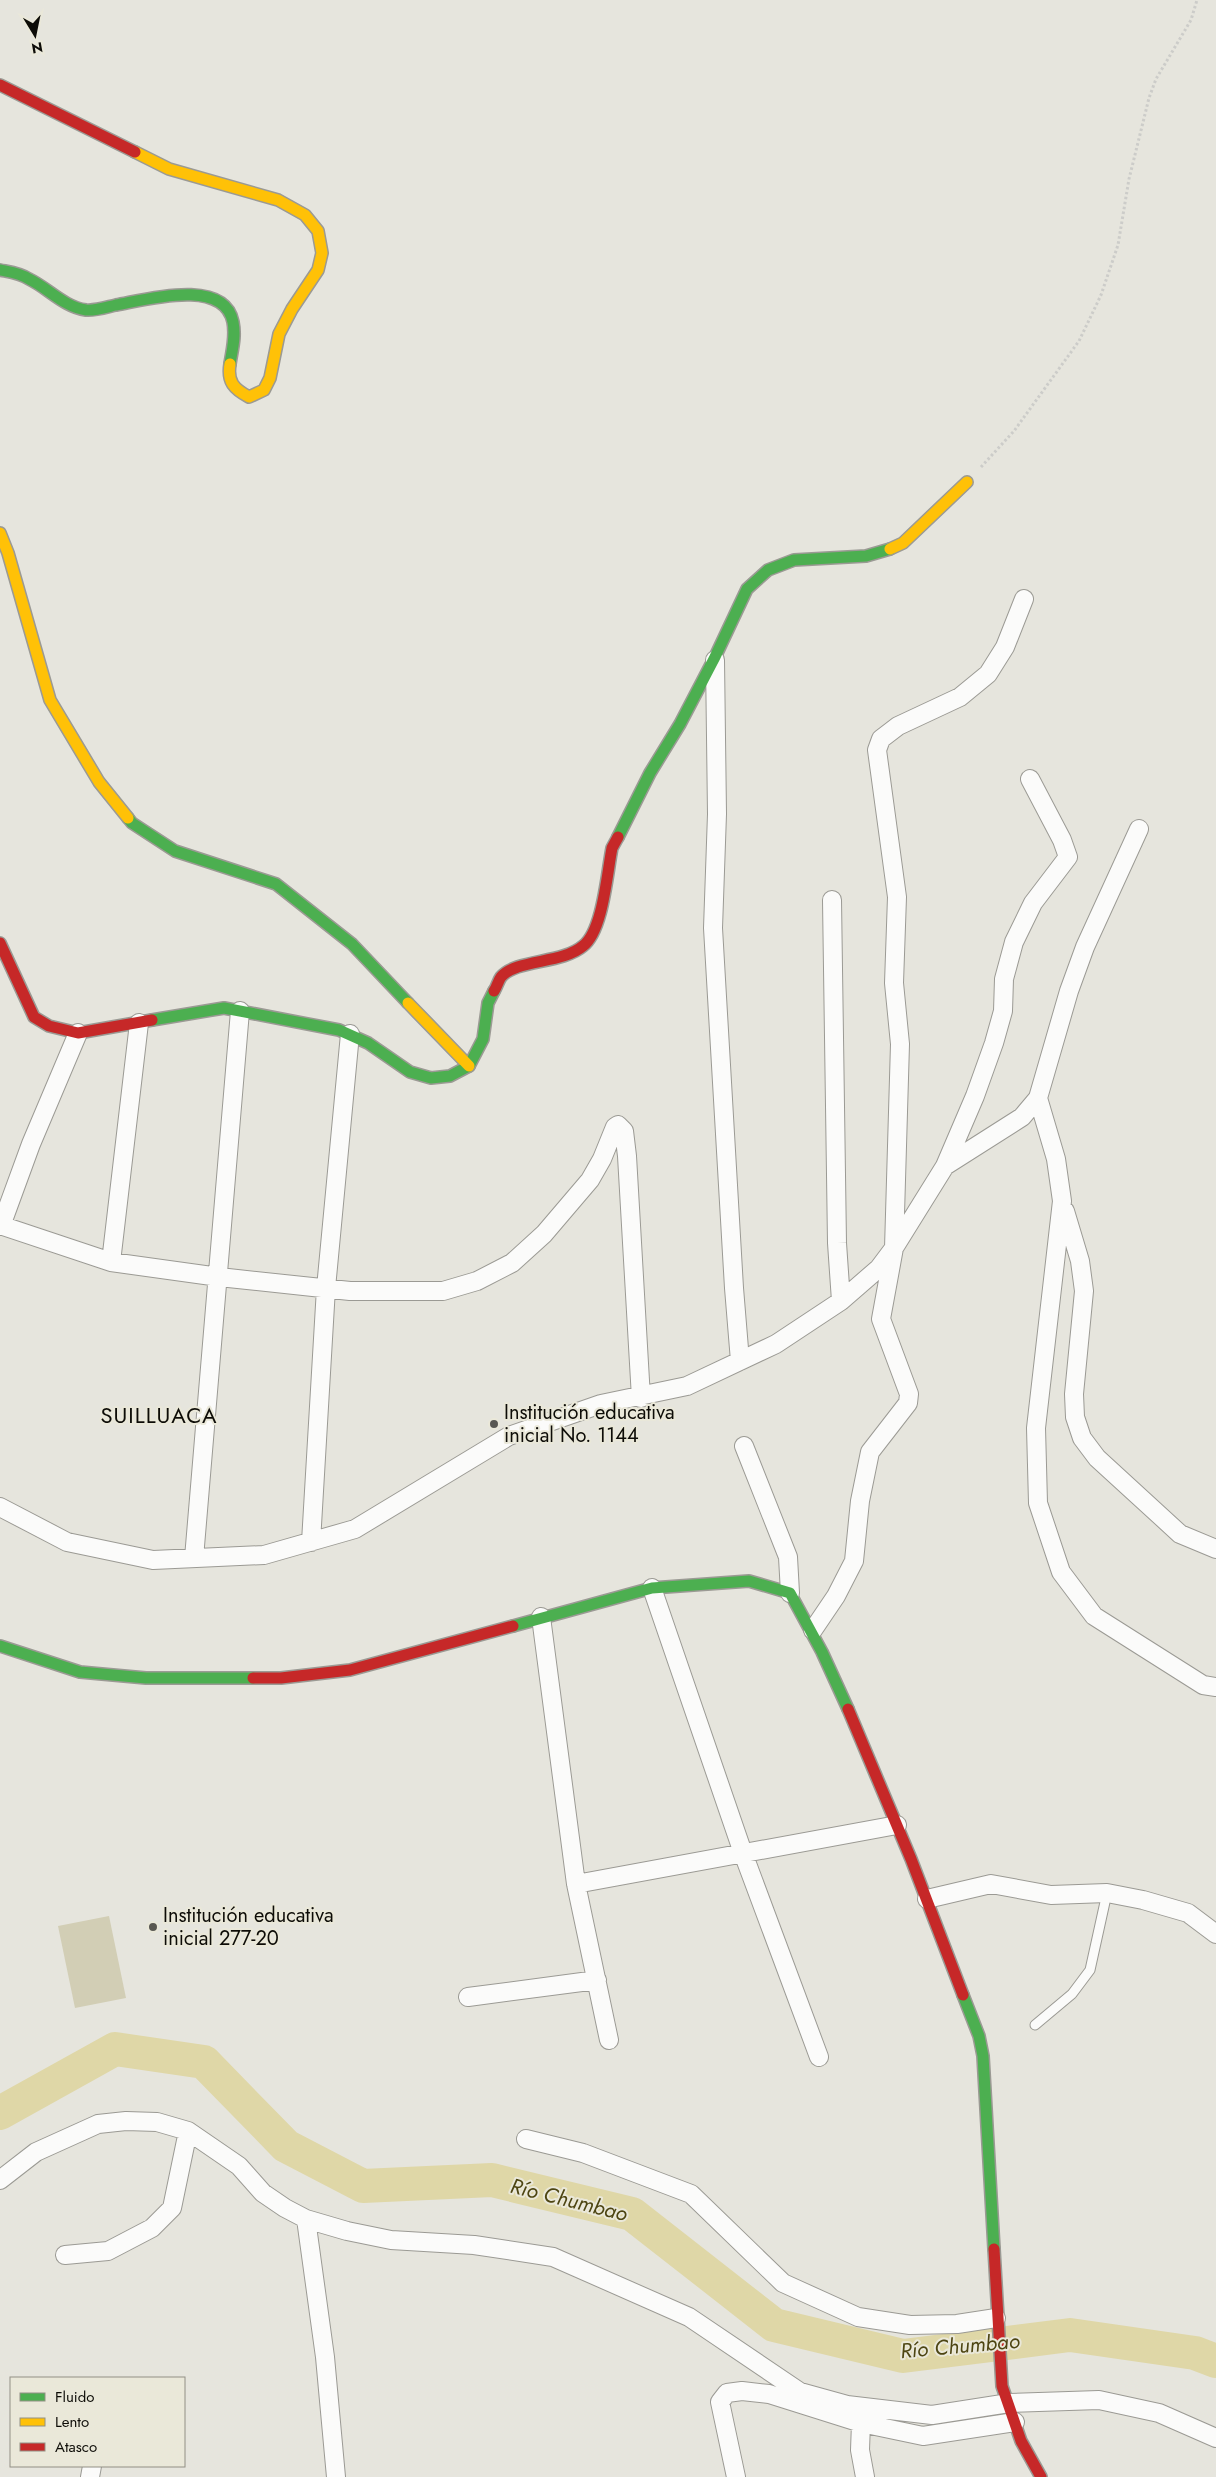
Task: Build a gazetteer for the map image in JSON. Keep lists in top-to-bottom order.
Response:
{
  "districts": ["SUILLUACA"],
  "water": ["Río Chumbao"],
  "places": ["Institución educativa inicial No. 1144", "Institución educativa inicial 277-20"],
  "legend": ["Fluido", "Lento", "Atasco"],
  "north": "bottom"
}
